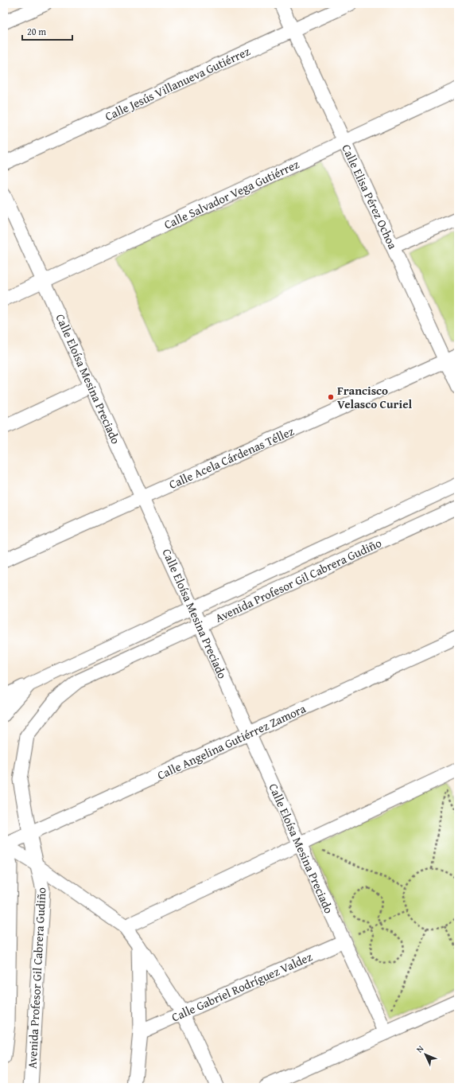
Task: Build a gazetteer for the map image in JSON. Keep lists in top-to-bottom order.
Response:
{
  "streets": {
    "street": [
      "Calle Jesús Villanueva Gutiérrez",
      "Calle Salvador Vega Gutiérrez",
      "Calle Elisa Pérez Ochoa",
      "Calle Eloísa Mesina Preciado",
      "Calle Acela Cárdenas Téllez",
      "Avenida Profesor Gil Cabrera Gudiño",
      "Calle Angelina Gutiérrez Zamora",
      "Calle Gabriel Rodríguez Valdez"
    ]
  },
  "crossings": [
    ["Calle Jesús Villanueva Gutiérrez", "Calle Elisa Pérez Ochoa"],
    ["Calle Salvador Vega Gutiérrez", "Calle Elisa Pérez Ochoa"],
    ["Calle Salvador Vega Gutiérrez", "Calle Eloísa Mesina Preciado"],
    ["Calle Elisa Pérez Ochoa", "Calle Acela Cárdenas Téllez"],
    ["Calle Eloísa Mesina Preciado", "Calle Acela Cárdenas Téllez"],
    ["Calle Eloísa Mesina Preciado", "Avenida Profesor Gil Cabrera Gudiño"],
    ["Calle Eloísa Mesina Preciado", "Calle Angelina Gutiérrez Zamora"],
    ["Calle Eloísa Mesina Preciado", "Calle Gabriel Rodríguez Valdez"],
    ["Avenida Profesor Gil Cabrera Gudiño", "Calle Angelina Gutiérrez Zamora"]
  ],
  "places": ["Francisco Velasco Curiel"],
  "scale_bar": "20 m",
  "north": "top left"
}
